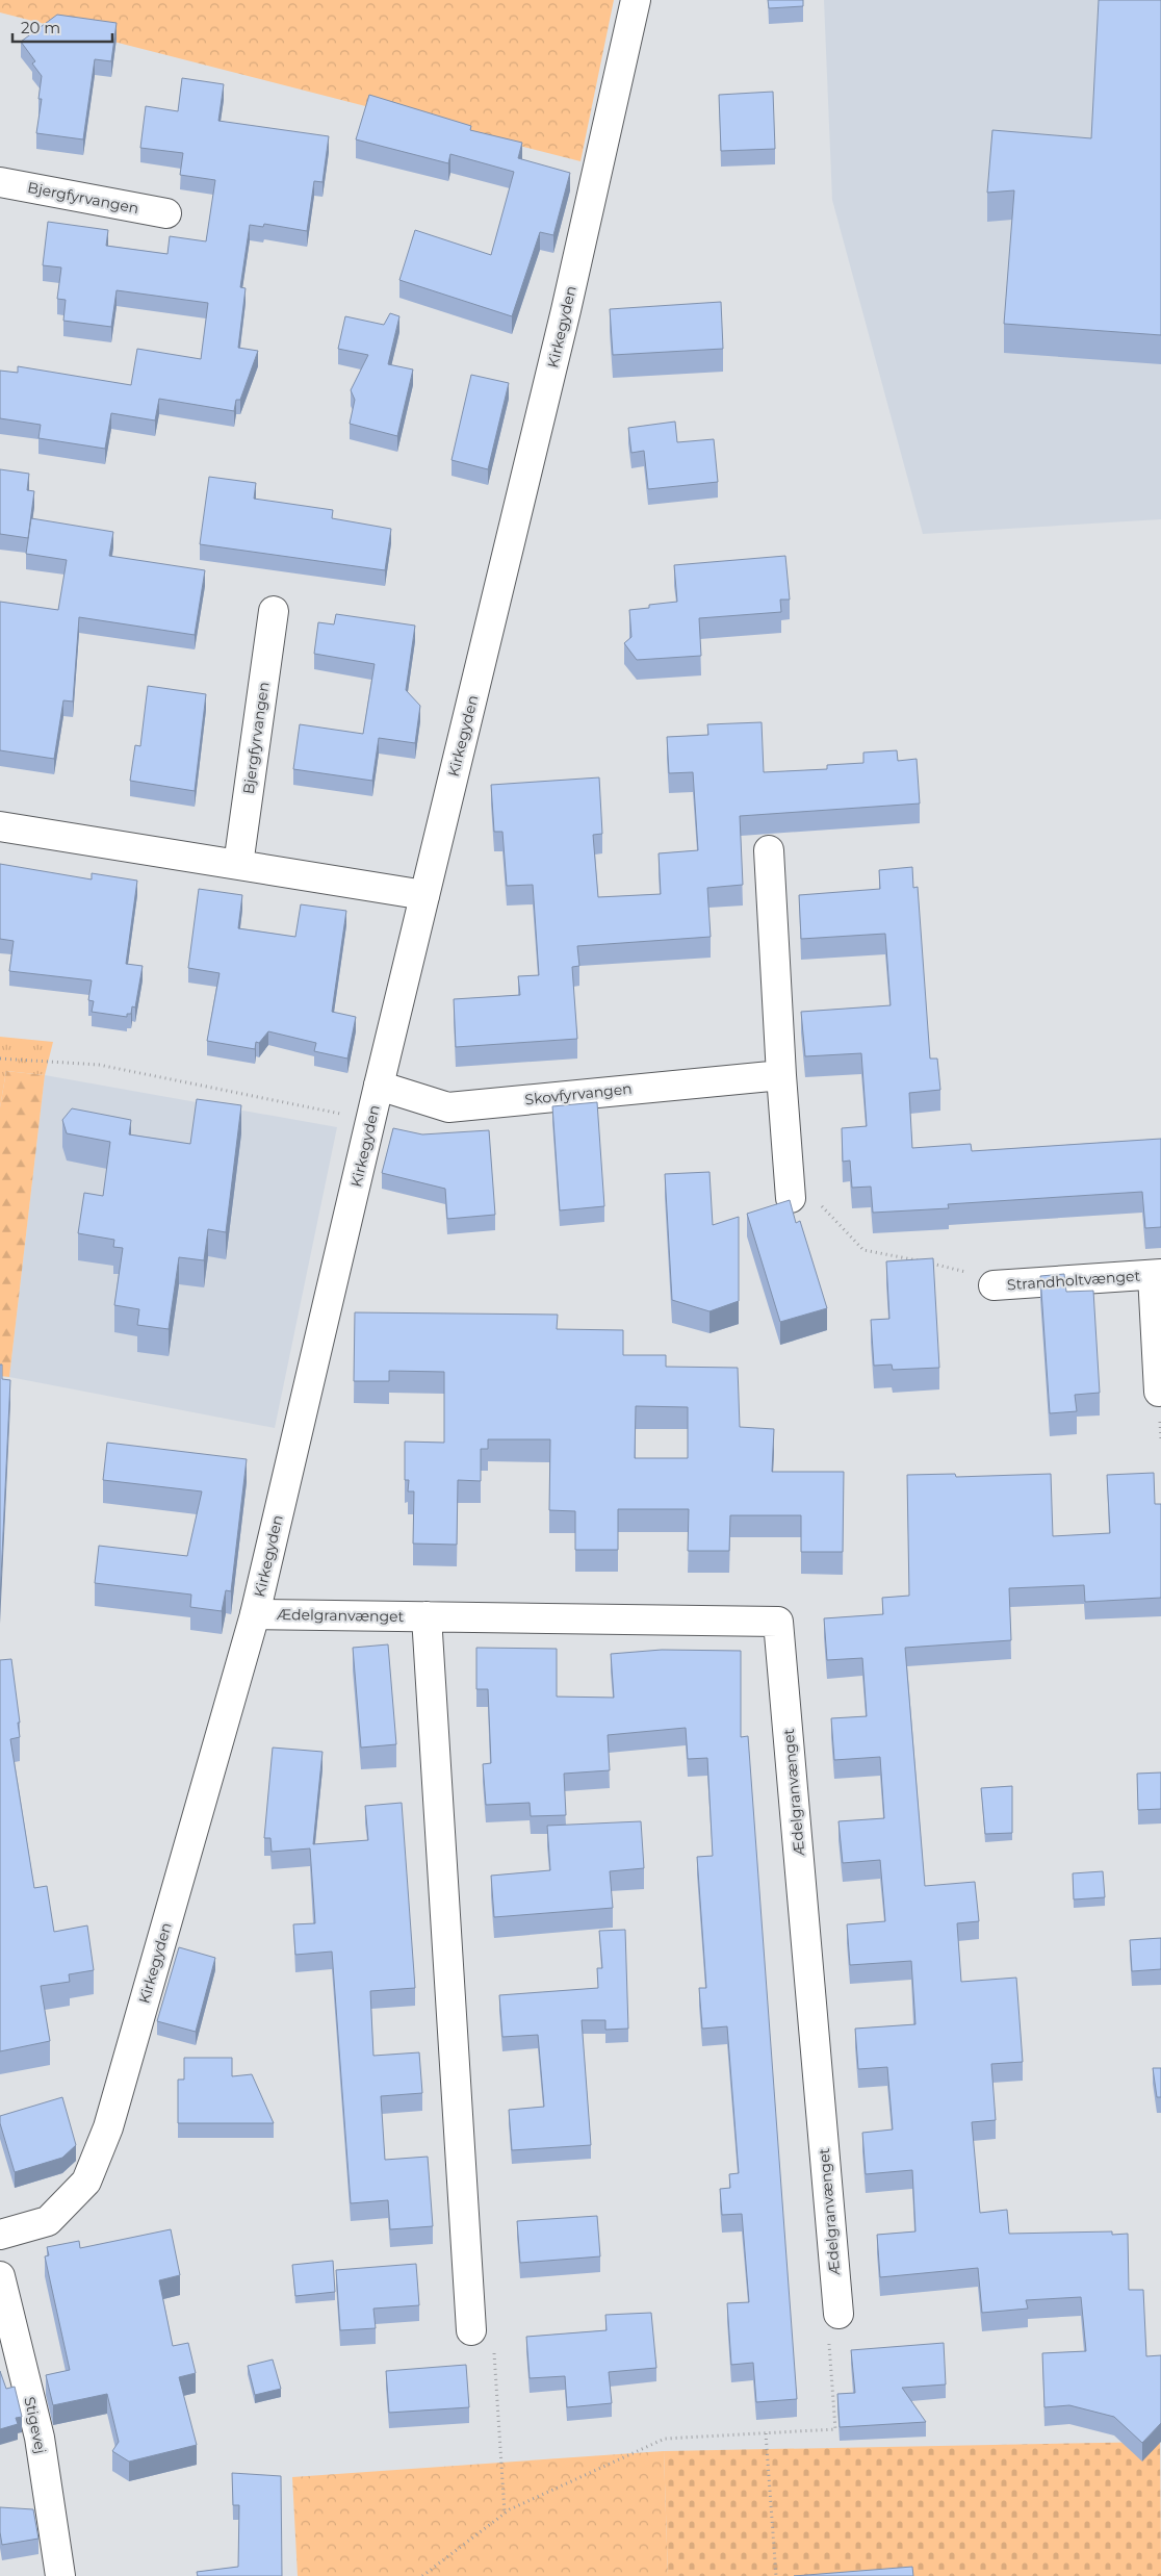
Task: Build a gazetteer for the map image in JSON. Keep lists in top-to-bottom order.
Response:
{
  "streets": {
    "street": [
      "Bjergfyrvangen",
      "Kirkegyden",
      "Skovfyrvangen",
      "Strandholtvænget",
      "Ædelgranvænget",
      "Stigevej"
    ]
  },
  "crossings": [
    ["Kirkegyden", "Skovfyrvangen"],
    ["Kirkegyden", "Ædelgranvænget"]
  ],
  "scale_bar": "20 m"
}
